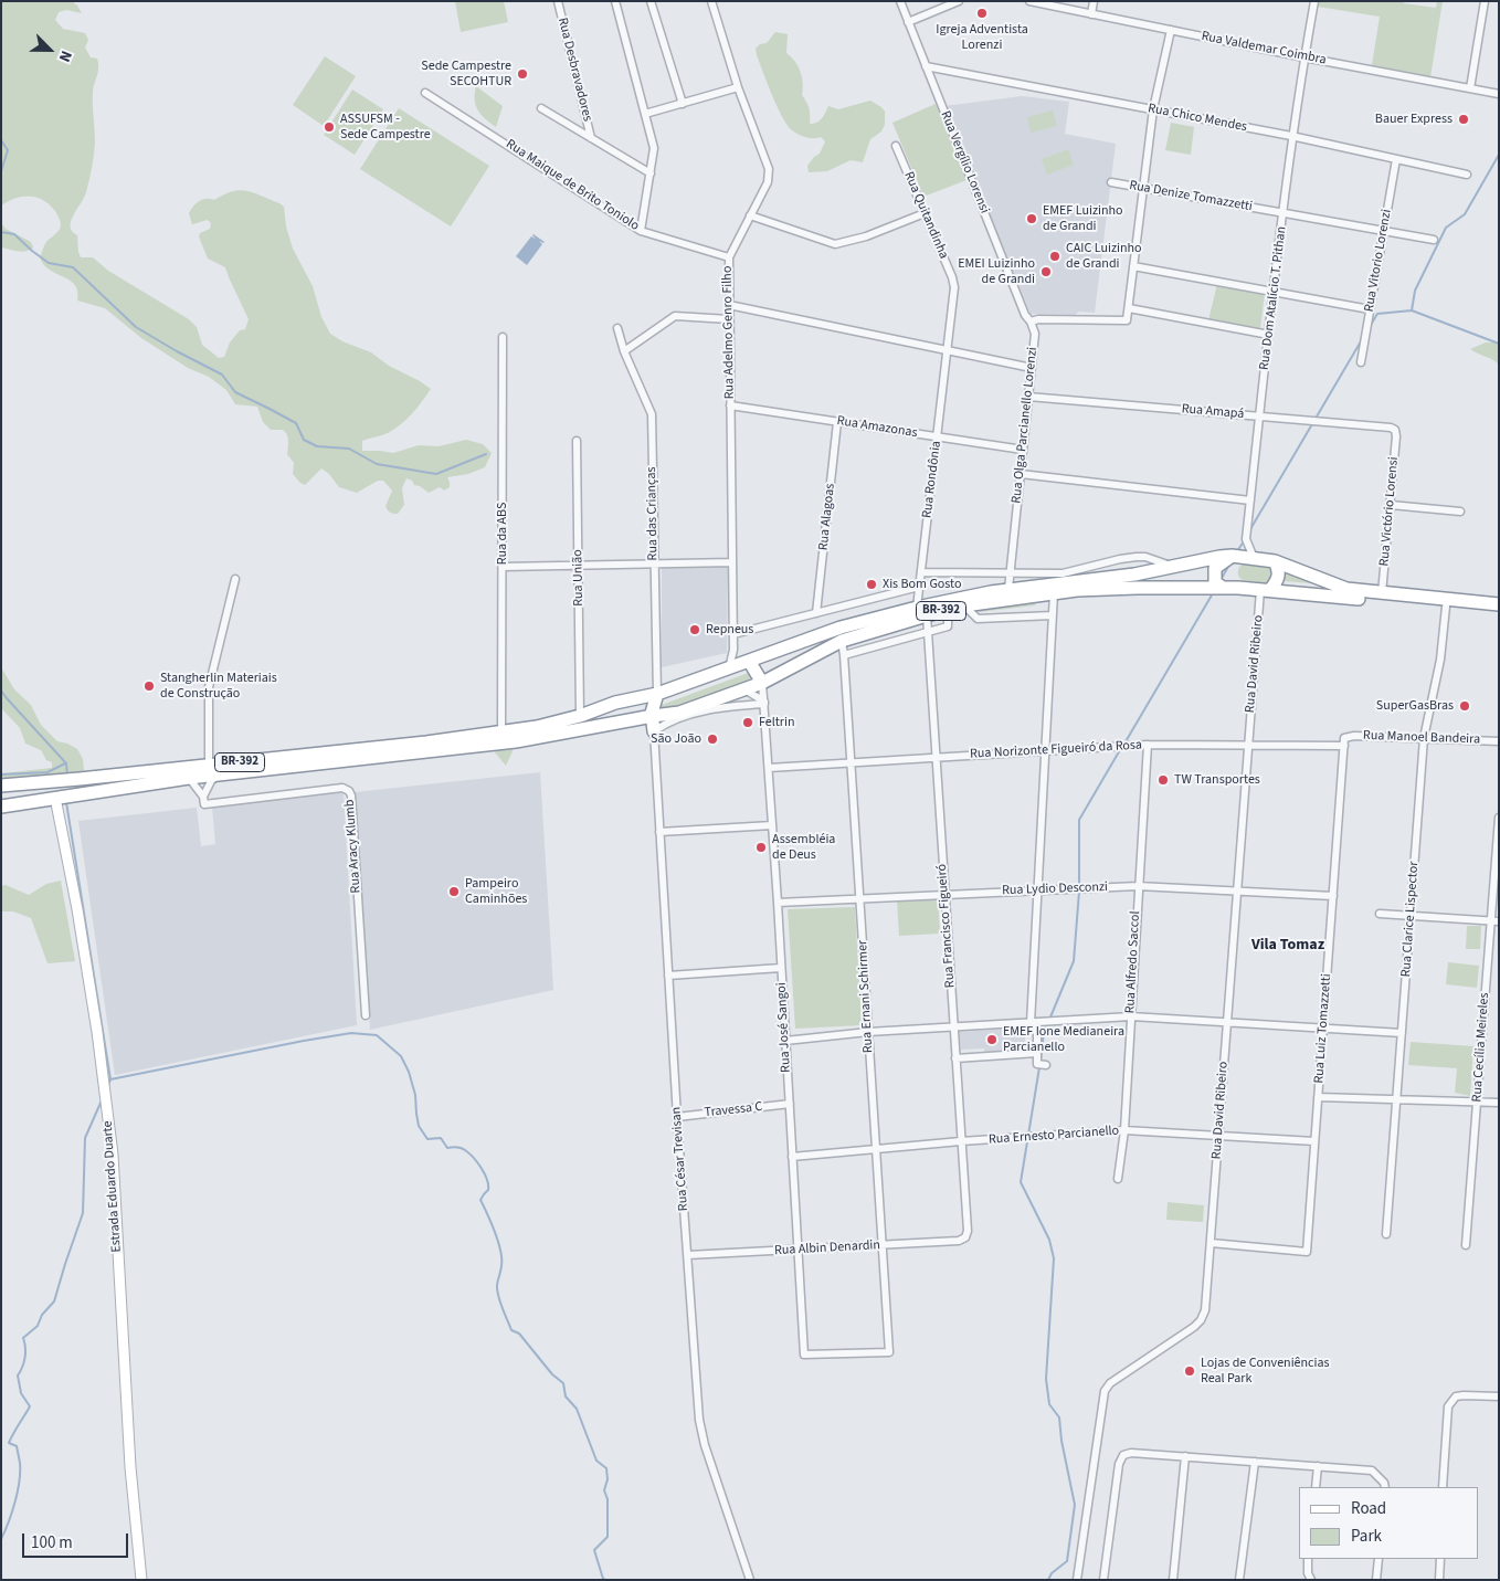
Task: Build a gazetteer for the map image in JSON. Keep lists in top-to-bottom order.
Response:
{
  "streets": {
    "highway": ["BR-392"],
    "street": [
      "Rua Valdemar Coimbra",
      "Rua Desbravadores",
      "Rua Chico Mendes",
      "Rua Vergílio Lorensi",
      "Rua Maique de Brito Toniolo",
      "Rua Denize Tomazzetti",
      "Rua Quitandinha",
      "Rua Vitorio Lorenzi",
      "Rua Dom Atalício T. Pithan",
      "Rua Adelmo Genro Filho",
      "Rua Amapá",
      "Rua Olga Parcianello Lorenzi",
      "Rua Amazonas",
      "Rua Rondônia",
      "Rua Victório Lorensi",
      "Rua das Crianças",
      "Rua Alagoas",
      "Rua da ABS",
      "Rua União",
      "Rua David Ribeiro",
      "Rua Manoel Bandeira",
      "Rua Norizonte Figueiró da Rosa",
      "Rua Aracy Klumb",
      "Rua Lydio Desconzi",
      "Rua Clarice Lispector",
      "Rua Francisco Figueiró",
      "Rua Alfredo Saccol",
      "Rua Ernani Schirmer",
      "Rua José Sangoi",
      "Rua Luiz Tomazzetti",
      "Rua Cecília Meireles",
      "Travessa C",
      "Rua Ernesto Parcianello",
      "Rua César Trevisan",
      "Estrada Eduardo Duarte",
      "Rua Albin Denardin"
    ]
  },
  "crossings": [
    ["Rua Valdemar Coimbra", "Rua Dom Atalício T. Pithan"],
    ["Rua Chico Mendes", "Rua Vergílio Lorensi"],
    ["Rua Chico Mendes", "Rua Vitorio Lorenzi"],
    ["Rua Chico Mendes", "Rua Dom Atalício T. Pithan"],
    ["Rua Vergílio Lorensi", "Rua Olga Parcianello Lorenzi"],
    ["Rua Maique de Brito Toniolo", "Rua Adelmo Genro Filho"],
    ["Rua Denize Tomazzetti", "Rua Vitorio Lorenzi"],
    ["Rua Denize Tomazzetti", "Rua Dom Atalício T. Pithan"],
    ["Rua Quitandinha", "Rua Rondônia"],
    ["Rua Dom Atalício T. Pithan", "Rua Amapá"],
    ["Rua Dom Atalício T. Pithan", "BR-392"],
    ["Rua Adelmo Genro Filho", "Rua Amazonas"],
    ["Rua Adelmo Genro Filho", "BR-392"],
    ["Rua Amapá", "Rua Olga Parcianello Lorenzi"],
    ["Rua Amapá", "Rua Victório Lorensi"],
    ["Rua Olga Parcianello Lorenzi", "Rua Amazonas"],
    ["Rua Olga Parcianello Lorenzi", "BR-392"],
    ["Rua Amazonas", "Rua Rondônia"],
    ["Rua Amazonas", "Rua Alagoas"],
    ["Rua Rondônia", "BR-392"],
    ["Rua Rondônia", "Rua Francisco Figueiró"],
    ["Rua Victório Lorensi", "BR-392"],
    ["Rua das Crianças", "BR-392"],
    ["Rua das Crianças", "Rua César Trevisan"],
    ["Rua da ABS", "BR-392"],
    ["Rua União", "BR-392"],
    ["BR-392", "Rua David Ribeiro"],
    ["BR-392", "Rua Clarice Lispector"],
    ["BR-392", "Rua Francisco Figueiró"],
    ["BR-392", "Rua Ernani Schirmer"],
    ["BR-392", "Rua José Sangoi"],
    ["BR-392", "Rua César Trevisan"],
    ["BR-392", "Estrada Eduardo Duarte"],
    ["Rua David Ribeiro", "Rua Norizonte Figueiró da Rosa"],
    ["Rua David Ribeiro", "Rua Lydio Desconzi"],
    ["Rua David Ribeiro", "Rua Luiz Tomazzetti"],
    ["Rua David Ribeiro", "Rua Ernesto Parcianello"],
    ["Rua Manoel Bandeira", "Rua Norizonte Figueiró da Rosa"],
    ["Rua Manoel Bandeira", "Rua Clarice Lispector"],
    ["Rua Manoel Bandeira", "Rua Luiz Tomazzetti"],
    ["Rua Norizonte Figueiró da Rosa", "Rua Francisco Figueiró"],
    ["Rua Norizonte Figueiró da Rosa", "Rua Alfredo Saccol"],
    ["Rua Norizonte Figueiró da Rosa", "Rua Ernani Schirmer"],
    ["Rua Norizonte Figueiró da Rosa", "Rua José Sangoi"],
    ["Rua Norizonte Figueiró da Rosa", "Rua Luiz Tomazzetti"],
    ["Rua Lydio Desconzi", "Rua Francisco Figueiró"],
    ["Rua Lydio Desconzi", "Rua Alfredo Saccol"],
    ["Rua Lydio Desconzi", "Rua Ernani Schirmer"],
    ["Rua Lydio Desconzi", "Rua José Sangoi"],
    ["Rua Lydio Desconzi", "Rua Luiz Tomazzetti"],
    ["Rua Francisco Figueiró", "Rua Ernesto Parcianello"],
    ["Rua Francisco Figueiró", "Rua Albin Denardin"],
    ["Rua Alfredo Saccol", "Rua Ernesto Parcianello"],
    ["Rua Ernani Schirmer", "Rua José Sangoi"],
    ["Rua Ernani Schirmer", "Rua Ernesto Parcianello"],
    ["Rua Ernani Schirmer", "Rua Albin Denardin"],
    ["Rua José Sangoi", "Travessa C"],
    ["Rua José Sangoi", "Rua Ernesto Parcianello"],
    ["Rua José Sangoi", "Rua Albin Denardin"],
    ["Rua Luiz Tomazzetti", "Rua Ernesto Parcianello"],
    ["Travessa C", "Rua César Trevisan"],
    ["Rua César Trevisan", "Rua Albin Denardin"]
  ],
  "districts": ["Vila Tomaz"],
  "places": [
    "Igreja Adventista Lorenzi",
    "Sede Campestre SECOHTUR",
    "Bauer Express",
    "ASSUFSM - Sede Campestre",
    "EMEF Luizinho de Grandi",
    "CAIC Luizinho de Grandi",
    "EMEI Luizinho de Grandi",
    "Xis Bom Gosto",
    "Repneus",
    "Stangherlin Materiais de Construção",
    "SuperGasBras",
    "Feltrin",
    "São João",
    "TW Transportes",
    "Assembléia de Deus",
    "Pampeiro Caminhões",
    "EMEF Ione Medianeira Parcianello",
    "Lojas de Conveniências Real Park"
  ],
  "legend": ["Road", "Park"],
  "scale_bar": "100 m",
  "north": "bottom right"
}
